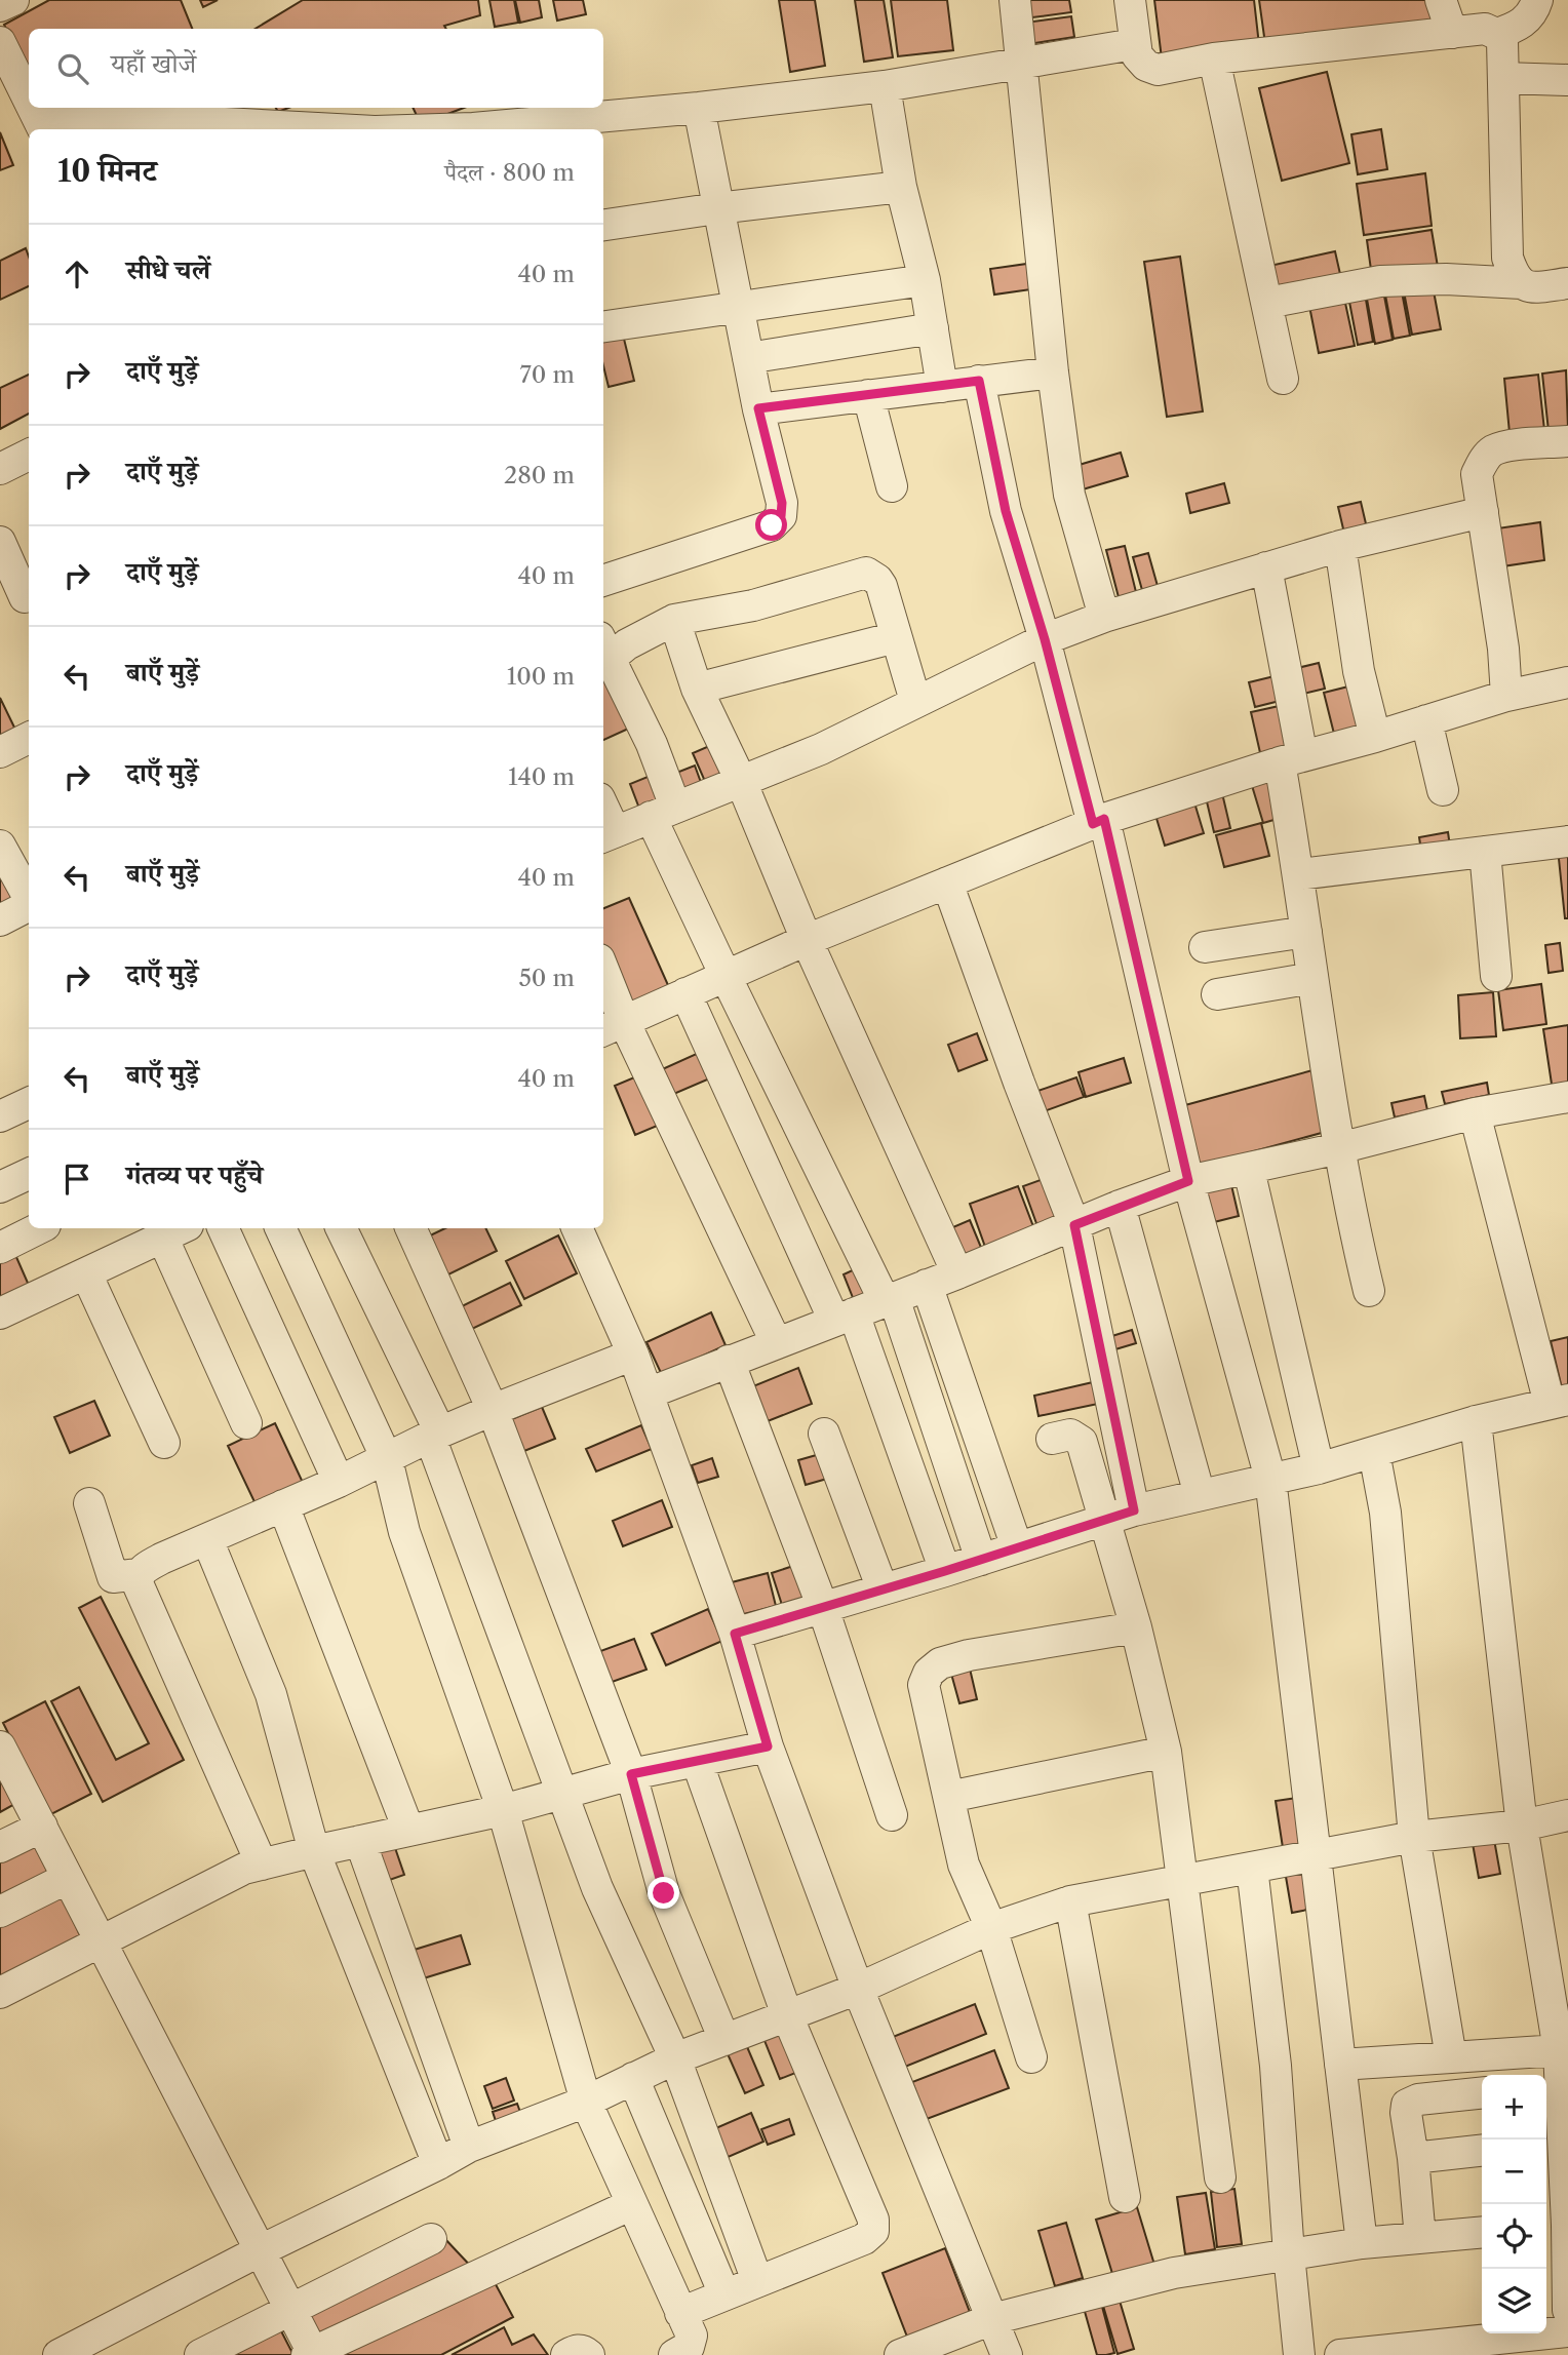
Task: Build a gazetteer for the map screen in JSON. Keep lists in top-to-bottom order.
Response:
{
  "page": {
    "search": "यहाँ खोजें",
    "heading": ["10 मिनट", "पैदल · 800 m"],
    "list": [
      ["सीधे चलें", "40 m"],
      ["दाएँ मुड़ें", "70 m"],
      ["दाएँ मुड़ें", "280 m"],
      ["दाएँ मुड़ें", "40 m"],
      ["बाएँ मुड़ें", "100 m"],
      ["दाएँ मुड़ें", "140 m"],
      ["बाएँ मुड़ें", "40 m"],
      ["दाएँ मुड़ें", "50 m"],
      ["बाएँ मुड़ें", "40 m"],
      "गंतव्य पर पहुँचे"
    ],
    "map_buttons": ["+", "−"]
  }
}
